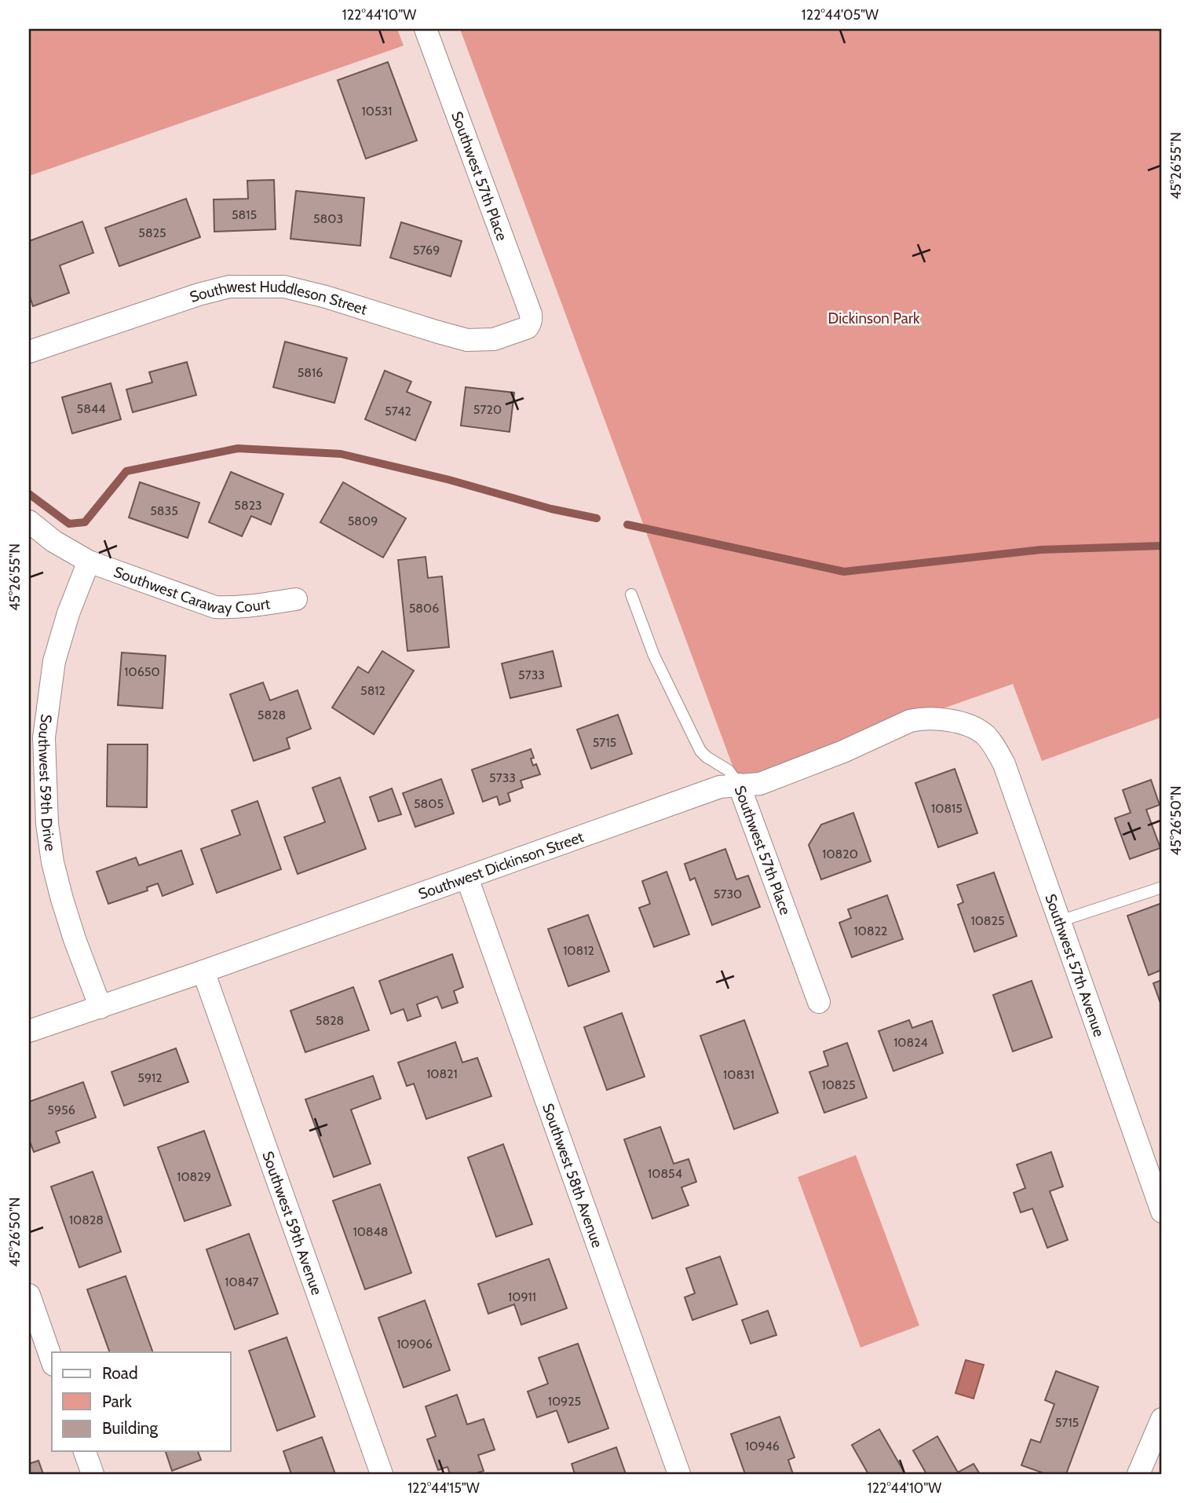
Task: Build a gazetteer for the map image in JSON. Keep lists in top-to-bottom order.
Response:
{
  "streets": {
    "street": [
      "Southwest 57th Place",
      "Southwest Huddleson Street",
      "Southwest Caraway Court",
      "Southwest 59th Drive",
      "Southwest Dickinson Street",
      "Southwest 57th Avenue",
      "Southwest 58th Avenue",
      "Southwest 59th Avenue"
    ]
  },
  "crossings": [
    ["Southwest 57th Place", "Southwest Huddleson Street"],
    ["Southwest 57th Place", "Southwest Dickinson Street"],
    ["Southwest Caraway Court", "Southwest 59th Drive"],
    ["Southwest 59th Drive", "Southwest Dickinson Street"],
    ["Southwest Dickinson Street", "Southwest 57th Avenue"],
    ["Southwest Dickinson Street", "Southwest 58th Avenue"],
    ["Southwest Dickinson Street", "Southwest 59th Avenue"]
  ],
  "parks": ["Dickinson Park"],
  "house_numbers": [
    "10531",
    "5815",
    "5803",
    "5825",
    "5769",
    "5816",
    "5844",
    "5720",
    "5742",
    "5823",
    "5835",
    "5809",
    "5806",
    "10650",
    "5733",
    "5812",
    "5828",
    "5715",
    "5733",
    "5805",
    "10815",
    "10820",
    "5730",
    "10825",
    "10822",
    "10812",
    "5828",
    "10824",
    "10821",
    "10831",
    "5912",
    "10825",
    "5956",
    "10854",
    "10829",
    "10828",
    "10848",
    "10847",
    "10911",
    "10906",
    "10925",
    "5715",
    "10946"
  ],
  "legend": ["Road", "Park", "Building"],
  "coordinates": [
    "122°44'10\"W",
    "122°44'05\"W",
    "45°26'55\"N",
    "45°26'50\"N",
    "122°44'15\"W"
  ]
}
